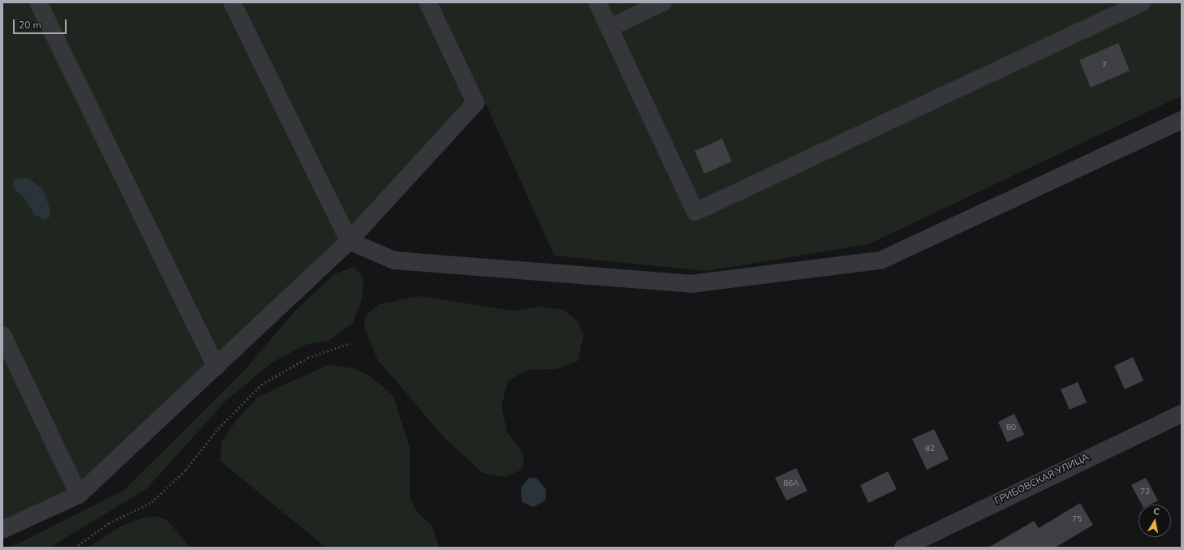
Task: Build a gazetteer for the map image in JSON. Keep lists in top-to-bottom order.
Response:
{
  "streets": {
    "street": ["ГРИБОВСКАЯ УЛИЦА"]
  },
  "house_numbers": [
    "7",
    "80",
    "82",
    "86А",
    "73",
    "75"
  ],
  "scale_bar": "20 m",
  "north": "top"
}
